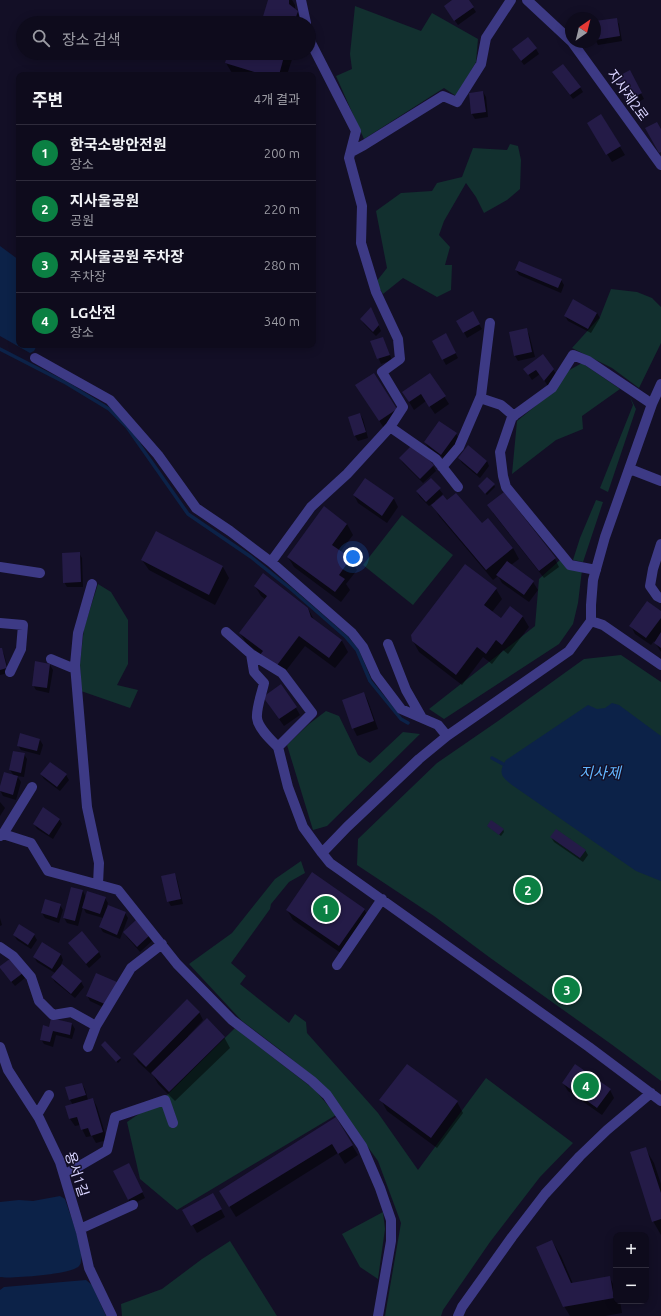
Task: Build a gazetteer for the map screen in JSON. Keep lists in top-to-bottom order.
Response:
{
  "streets": {
    "street": ["지사제2로", "용서1길"]
  },
  "water": ["지사제"],
  "north": "top right",
  "page": {
    "search": "장소 검색",
    "heading": ["주변", "4개 결과"],
    "list": [
      {
        "mark": "1",
        "name": "한국소방안전원",
        "note": "장소",
        "value": "200 m"
      },
      {
        "mark": "2",
        "name": "지사울공원",
        "note": "공원",
        "value": "220 m"
      },
      {
        "mark": "3",
        "name": "지사울공원 주차장",
        "note": "주차장",
        "value": "280 m"
      },
      {
        "mark": "4",
        "name": "LG산전",
        "note": "장소",
        "value": "340 m"
      }
    ],
    "pins": [
      "2",
      "1",
      "3",
      "4"
    ],
    "map_buttons": ["+", "−"]
  }
}
